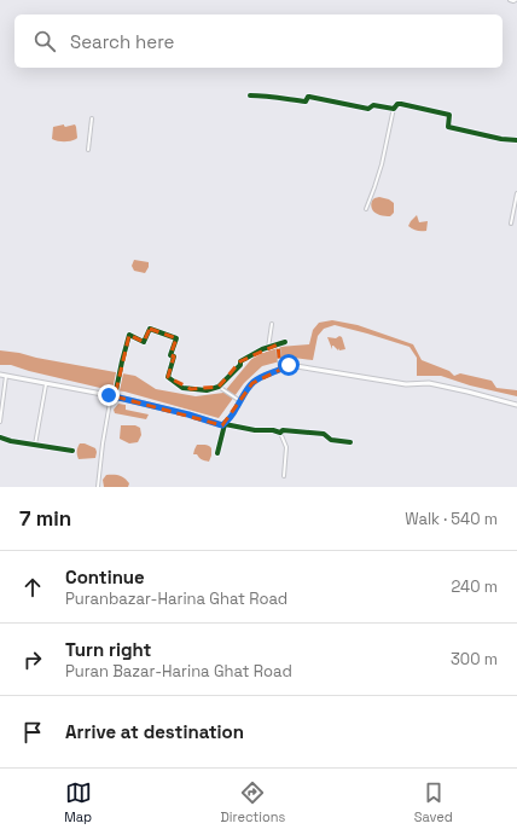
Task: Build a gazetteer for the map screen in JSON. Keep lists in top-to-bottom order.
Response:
{
  "page": {
    "search": "Search here",
    "heading": ["7 min", "Walk · 540 m"],
    "list": [
      ["Continue", "Puranbazar-Harina Ghat Road", "240 m"],
      ["Turn right", "Puran Bazar-Harina Ghat Road", "300 m"],
      "Arrive at destination"
    ],
    "nav": ["Map", "Directions", "Saved"]
  }
}
